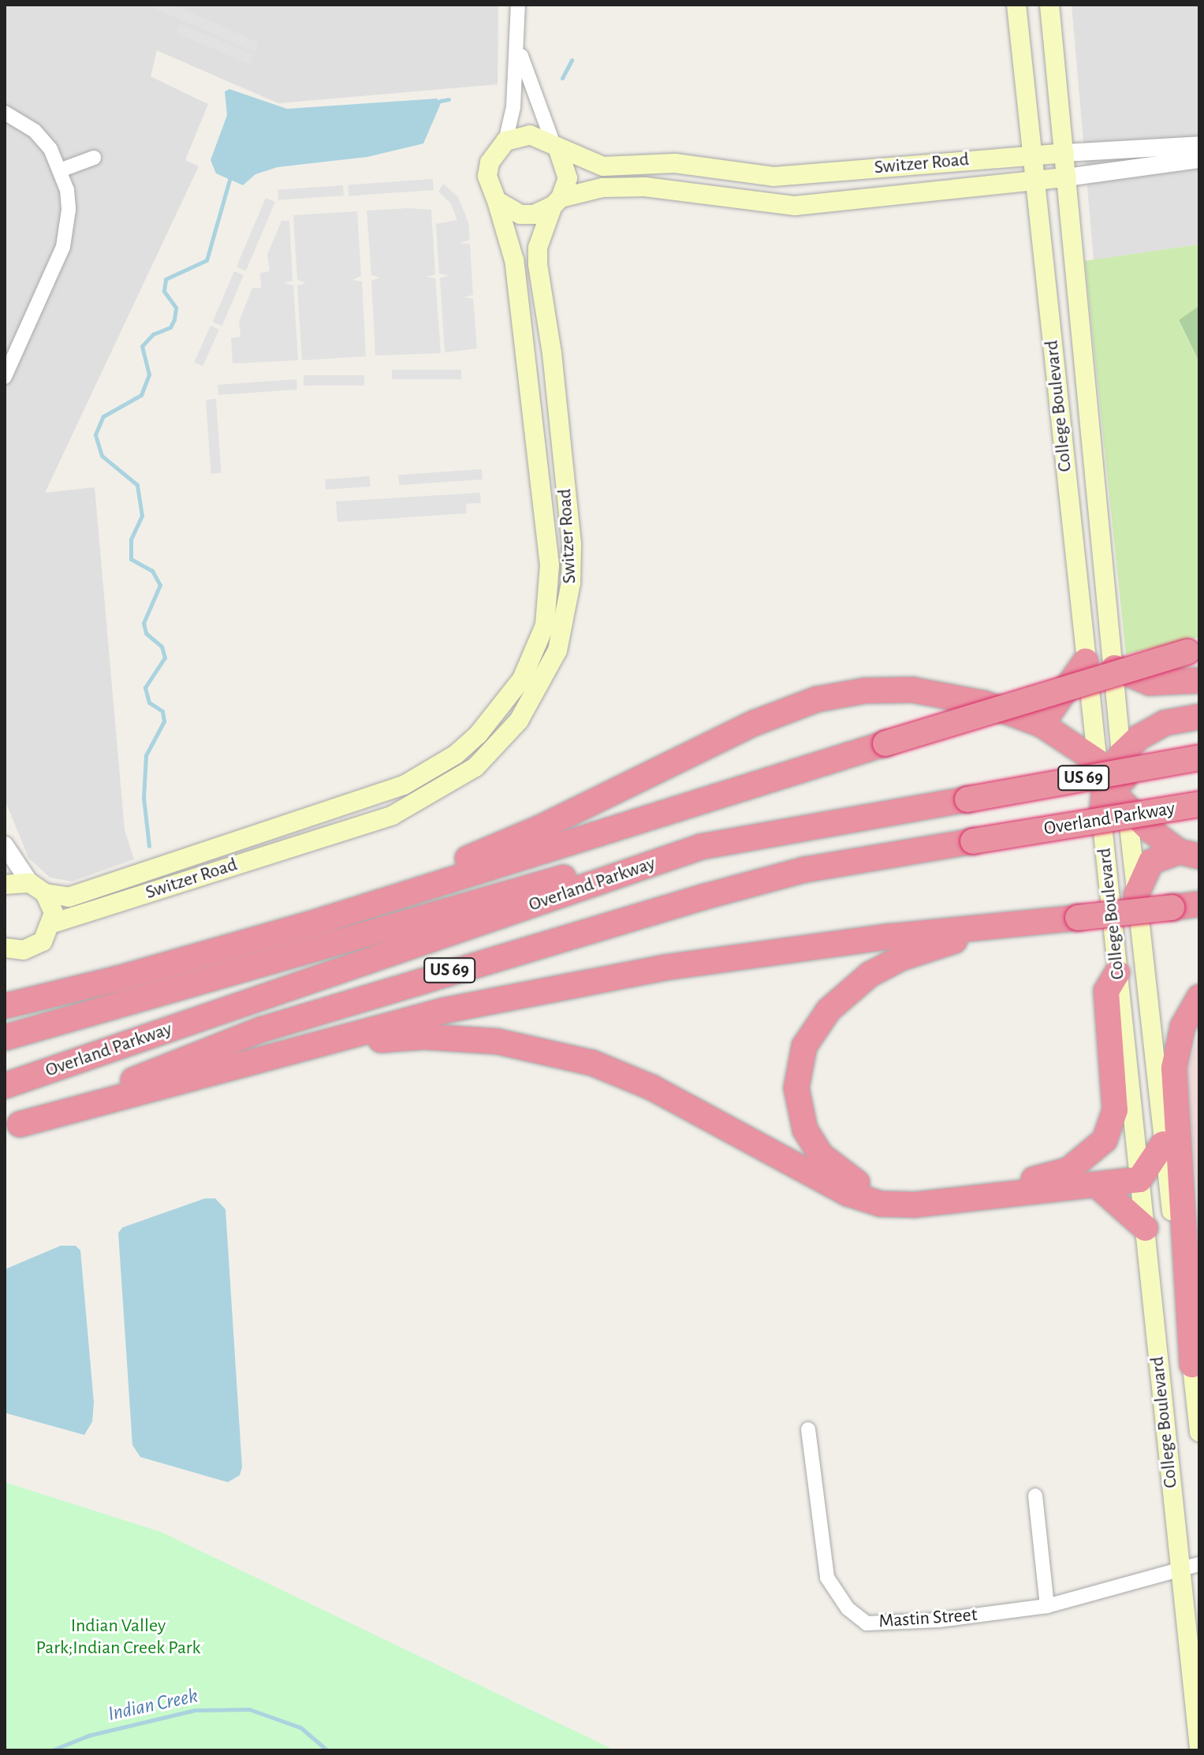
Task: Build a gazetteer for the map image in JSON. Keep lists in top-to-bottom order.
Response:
{
  "streets": {
    "highway": ["US 69", "Overland Parkway"],
    "main road": ["Switzer Road", "College Boulevard"],
    "street": ["Mastin Street"]
  },
  "crossings": [
    ["Switzer Road", "College Boulevard"],
    ["College Boulevard", "Mastin Street"]
  ],
  "water": ["Indian Creek"],
  "parks": ["Indian Valley Park;Indian Creek Park"]
}
